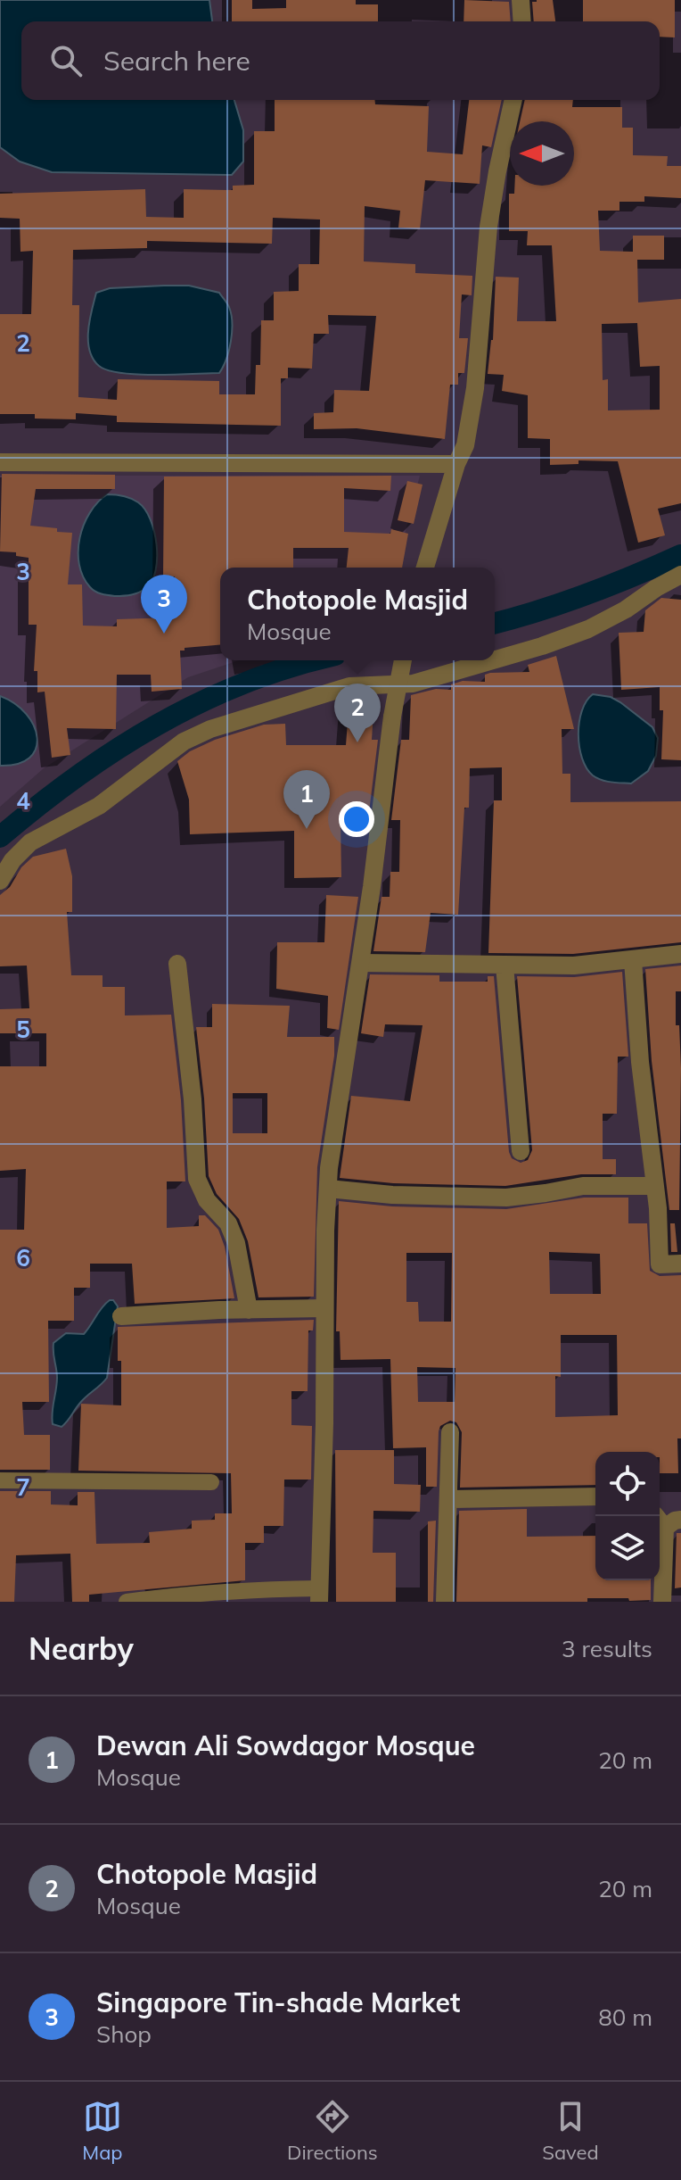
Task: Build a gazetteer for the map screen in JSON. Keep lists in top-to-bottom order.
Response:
{
  "north": "left",
  "page": {
    "search": "Search here",
    "popup": ["Chotopole Masjid", "Mosque"],
    "pins": ["3", "2", "1"],
    "heading": ["Nearby", "3 results"],
    "list": [
      {
        "mark": "1",
        "name": "Dewan Ali Sowdagor Mosque",
        "note": "Mosque",
        "value": "20 m"
      },
      {
        "mark": "2",
        "name": "Chotopole Masjid",
        "note": "Mosque",
        "value": "20 m"
      },
      {
        "mark": "3",
        "name": "Singapore Tin-shade Market",
        "note": "Shop",
        "value": "80 m"
      }
    ],
    "nav": ["Map", "Directions", "Saved"]
  },
  "grid": {
    "rows": [
      "2",
      "3",
      "4",
      "5",
      "6",
      "7"
    ]
  }
}
